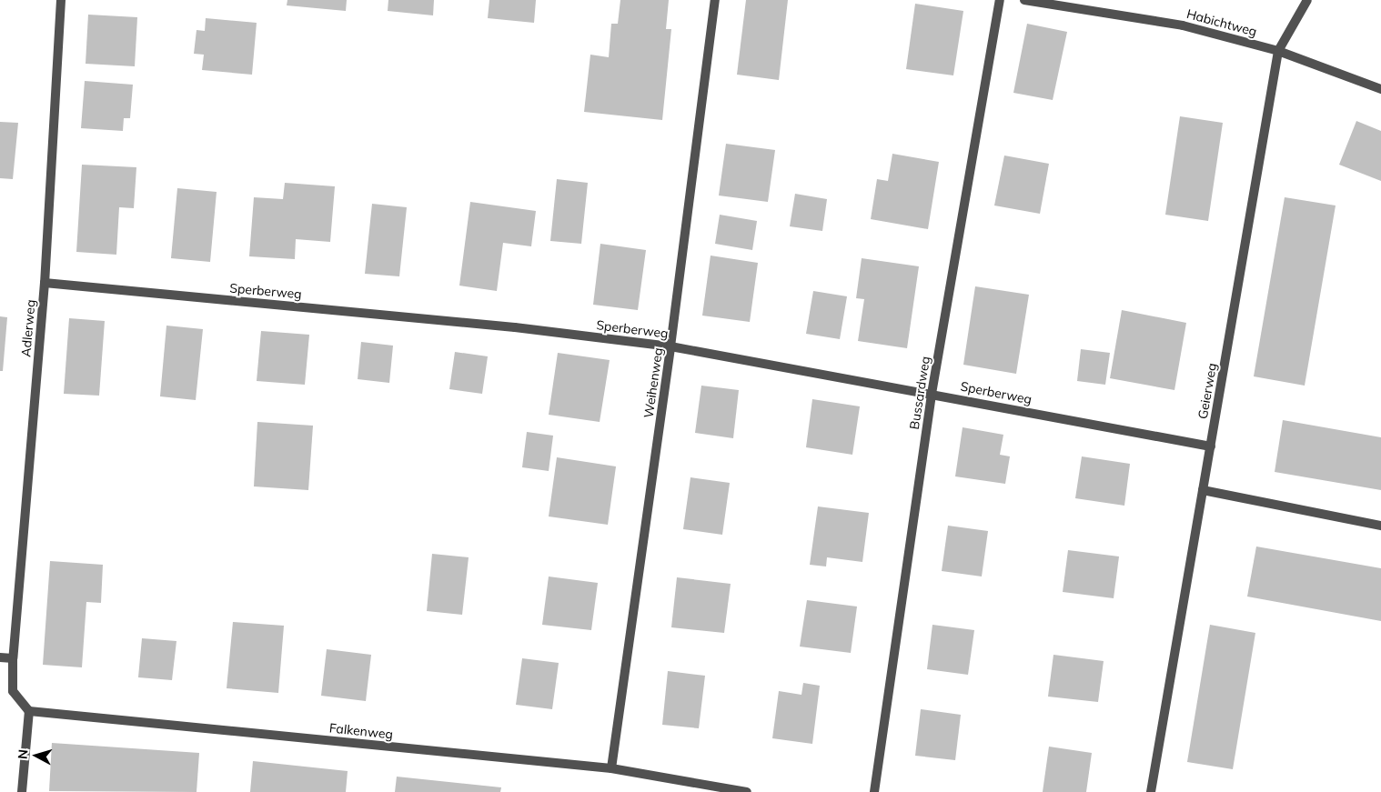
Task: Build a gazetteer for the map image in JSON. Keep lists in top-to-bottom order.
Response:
{
  "streets": {
    "street": [
      "Habichtweg",
      "Sperberweg",
      "Adlerweg",
      "Weihenweg",
      "Geierweg",
      "Bussardweg",
      "Falkenweg"
    ]
  },
  "crossings": [
    ["Habichtweg", "Geierweg"],
    ["Sperberweg", "Adlerweg"],
    ["Sperberweg", "Weihenweg"],
    ["Sperberweg", "Geierweg"],
    ["Sperberweg", "Bussardweg"],
    ["Weihenweg", "Falkenweg"]
  ],
  "north": "left"
}
